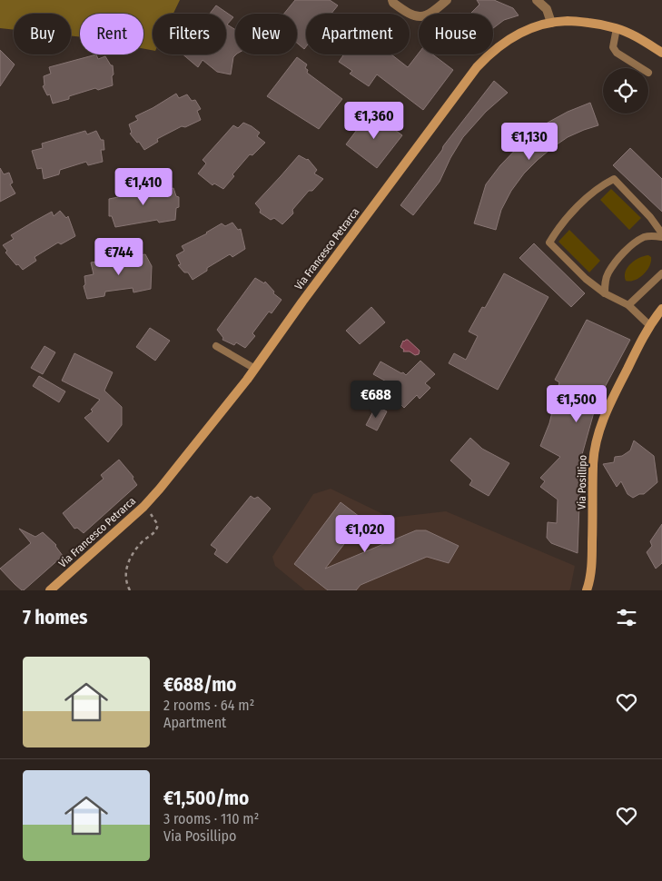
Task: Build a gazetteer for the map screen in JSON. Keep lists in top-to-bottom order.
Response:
{
  "streets": {
    "street": ["Via Francesco Petrarca", "Via Posillipo"]
  },
  "page": {
    "chip": [
      "Buy",
      "Rent",
      "Filters",
      "New",
      "Apartment",
      "House"
    ],
    "price": [
      "€1,360",
      "€1,130",
      "€1,410",
      "€744",
      "€688",
      "€1,500",
      "€1,020"
    ],
    "heading": "7 homes",
    "list": [
      {
        "name": "€688/mo",
        "note": "2 rooms · 64 m² · Apartment"
      },
      {
        "name": "€1,500/mo",
        "note": "3 rooms · 110 m² · Via Posillipo"
      }
    ]
  }
}
